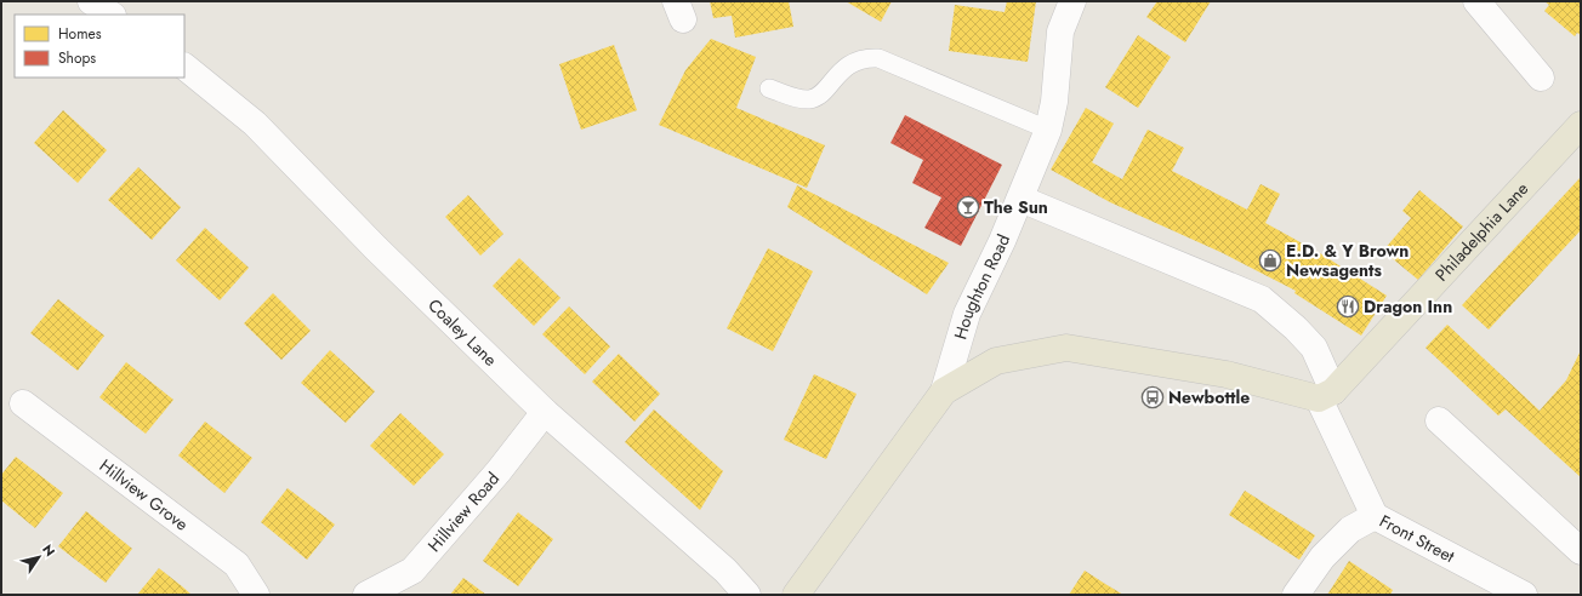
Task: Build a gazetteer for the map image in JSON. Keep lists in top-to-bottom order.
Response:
{
  "streets": {
    "main road": ["Philadelphia Lane"],
    "street": [
      "Houghton Road",
      "Coaley Lane",
      "Hillview Grove",
      "Hillview Road",
      "Front Street"
    ]
  },
  "crossings": [
    ["Philadelphia Lane", "Front Street"],
    ["Houghton Road", "Front Street"],
    ["Coaley Lane", "Hillview Road"]
  ],
  "places": {
    "bar": ["The Sun"],
    "shop": ["E.D. & Y Brown Newsagents"],
    "restaurant": ["Dragon Inn"],
    "bus stop": ["Newbottle"]
  },
  "legend": ["Homes", "Shops"],
  "north": "top right"
}
